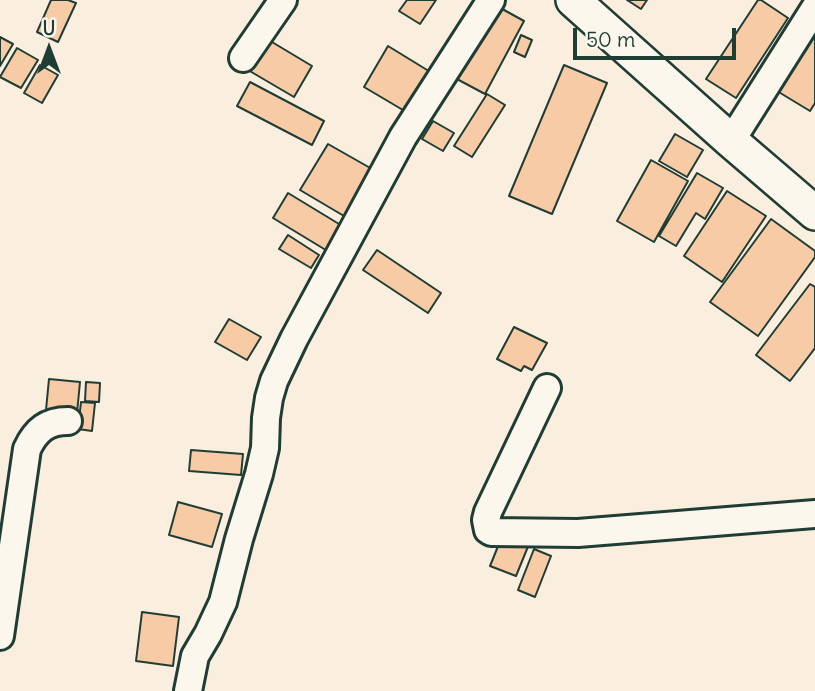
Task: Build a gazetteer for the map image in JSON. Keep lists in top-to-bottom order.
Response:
{
  "scale_bar": "50 m",
  "north": "top"
}
